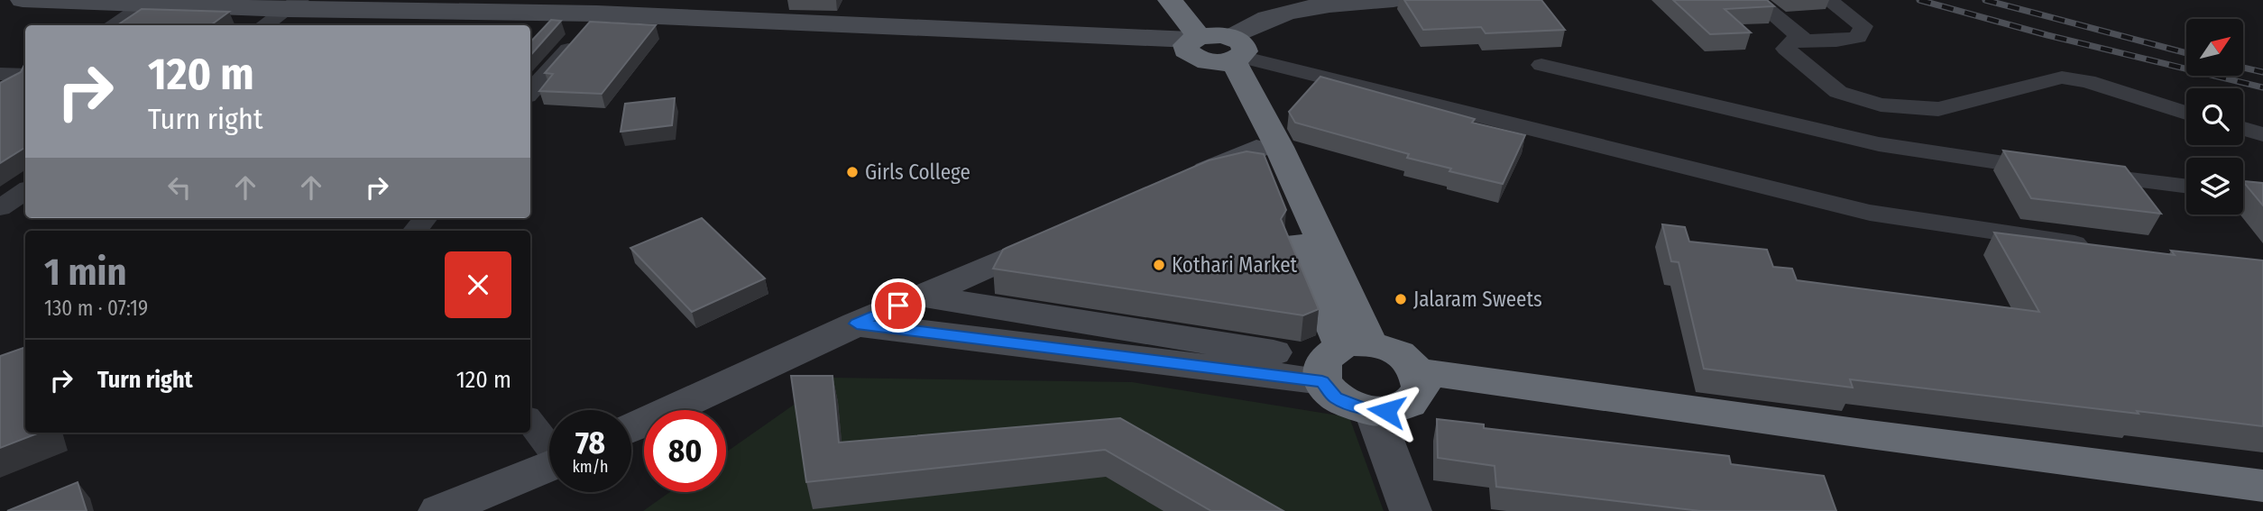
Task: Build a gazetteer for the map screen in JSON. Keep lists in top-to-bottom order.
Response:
{
  "places": ["Girls College", "Kothari Market", "Jalaram Sweets"],
  "north": "top right",
  "page": {
    "turn": ["120 m", "Turn right"],
    "heading": ["1 min", "130 m · 07:19"],
    "list": [
      {
        "name": "Turn right",
        "value": "120 m"
      }
    ],
    "speed": "78 km/h",
    "limit": "80"
  }
}
